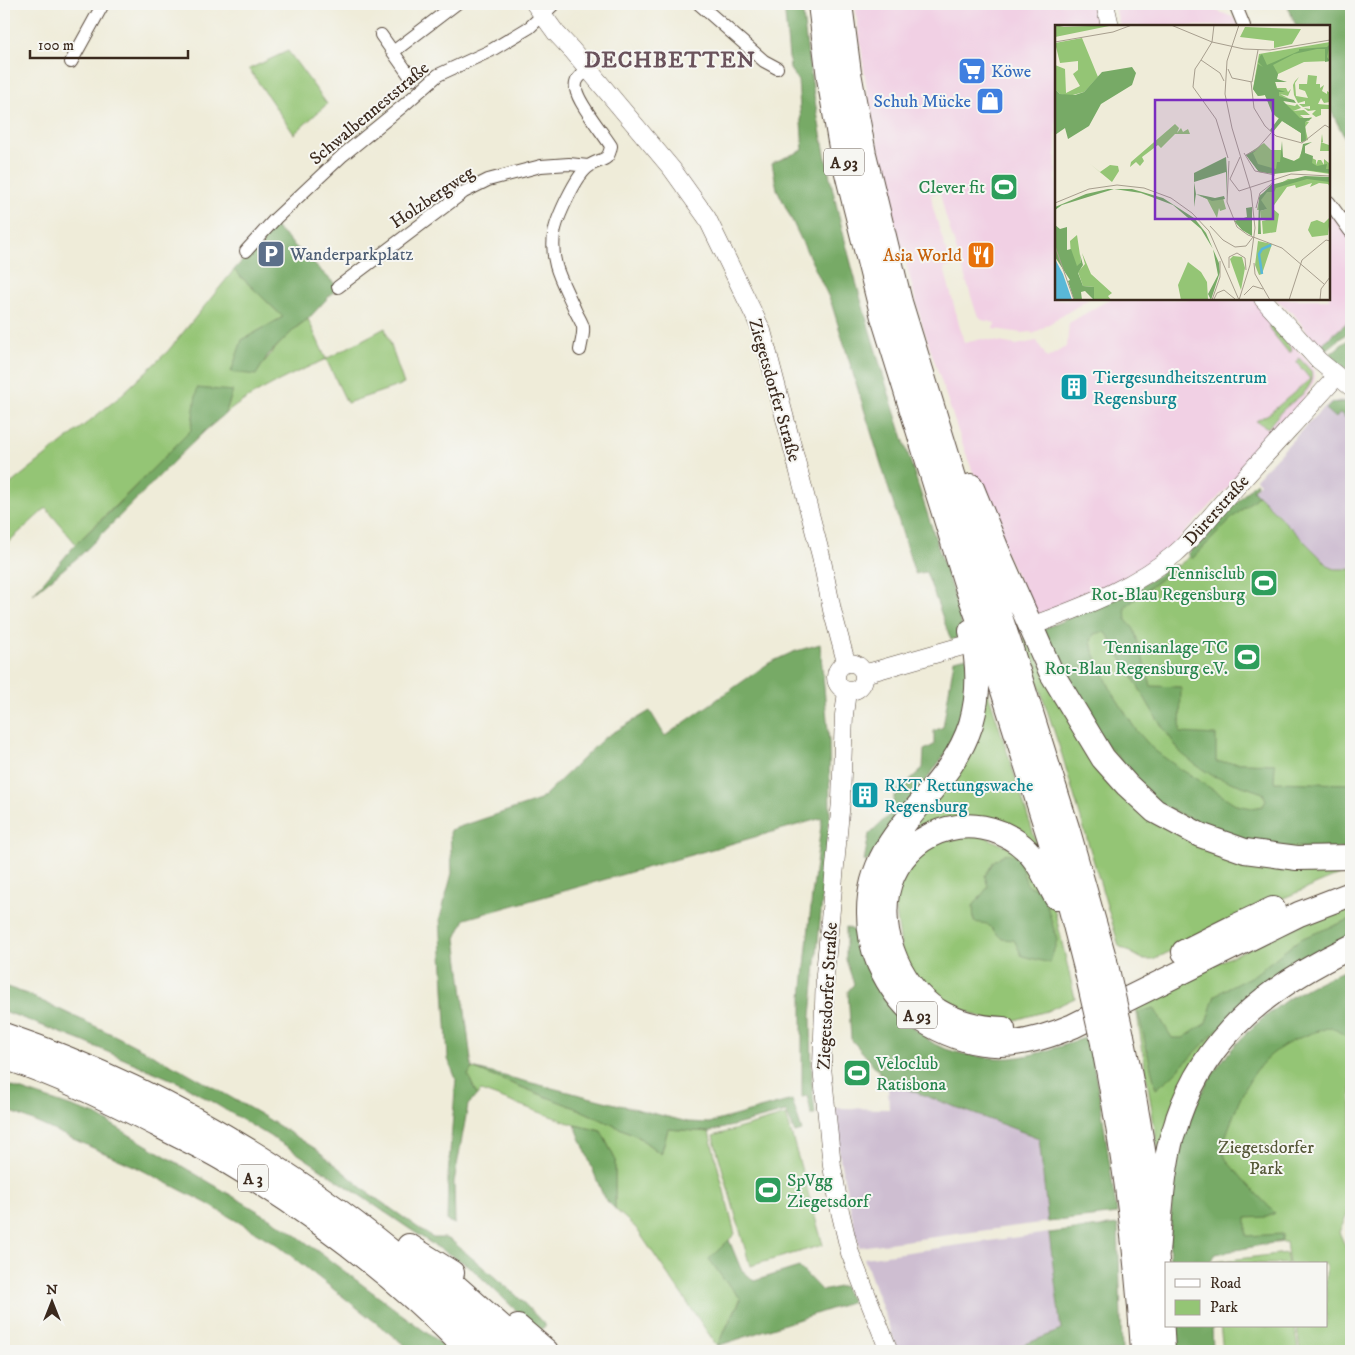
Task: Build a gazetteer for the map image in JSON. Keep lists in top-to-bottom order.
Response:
{
  "streets": {
    "highway": ["A 93", "A 3"],
    "street": [
      "Schwalbenneststraße",
      "Holzbergweg",
      "Ziegetsdorfer Straße",
      "Dürerstraße"
    ]
  },
  "crossings": [
    ["Schwalbenneststraße", "Ziegetsdorfer Straße"]
  ],
  "districts": ["DECHBETTEN"],
  "parks": ["Ziegetsdorfer Park"],
  "places": {
    "supermarket": ["Köwe"],
    "shop": ["Schuh Mücke"],
    "sports": [
      "Clever fit",
      "Tennisclub Rot-Blau Regensburg",
      "Tennisanlage TC Rot-Blau Regensburg e.V.",
      "Veloclub Ratisbona",
      "SpVgg Ziegetsdorf"
    ],
    "parking": ["Wanderparkplatz"],
    "restaurant": ["Asia World"],
    "building": ["Tiergesundheitszentrum Regensburg", "RKT Rettungswache Regensburg"]
  },
  "legend": ["Road", "Park"],
  "scale_bar": "100 m",
  "north": "top"
}
